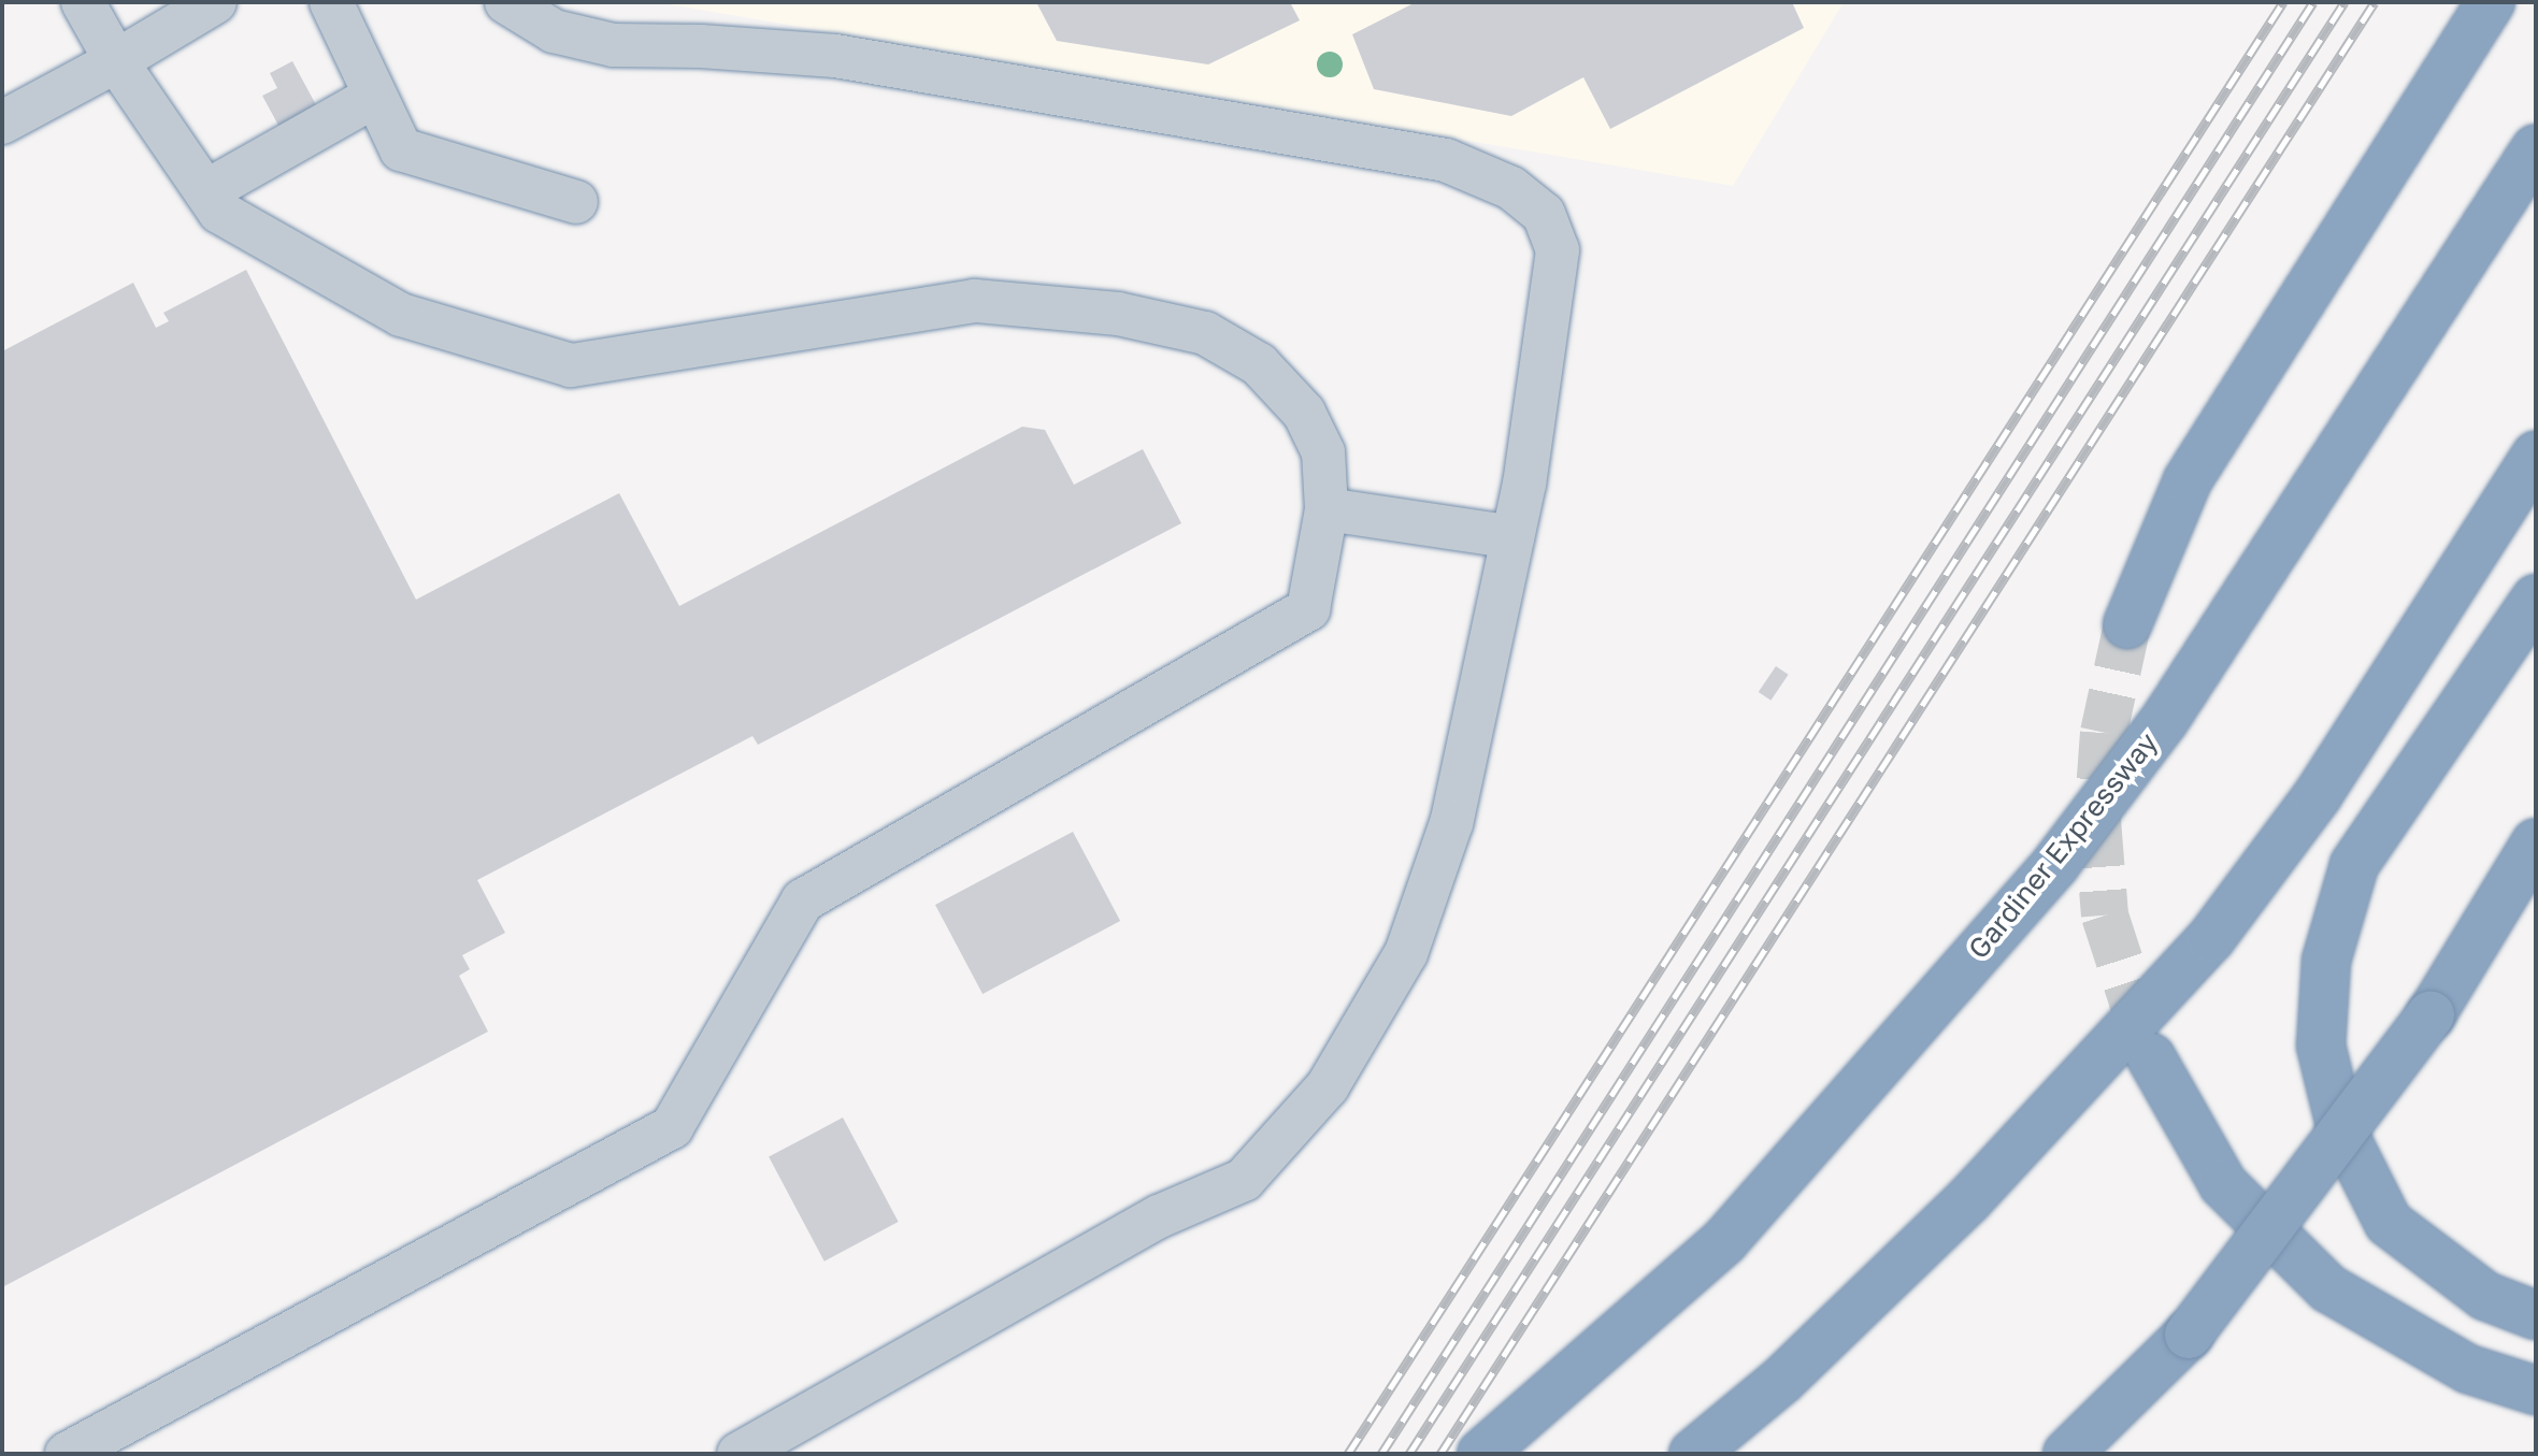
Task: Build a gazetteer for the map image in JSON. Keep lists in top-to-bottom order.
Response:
{
  "streets": {
    "highway": ["Gardiner Expressway"]
  }
}
